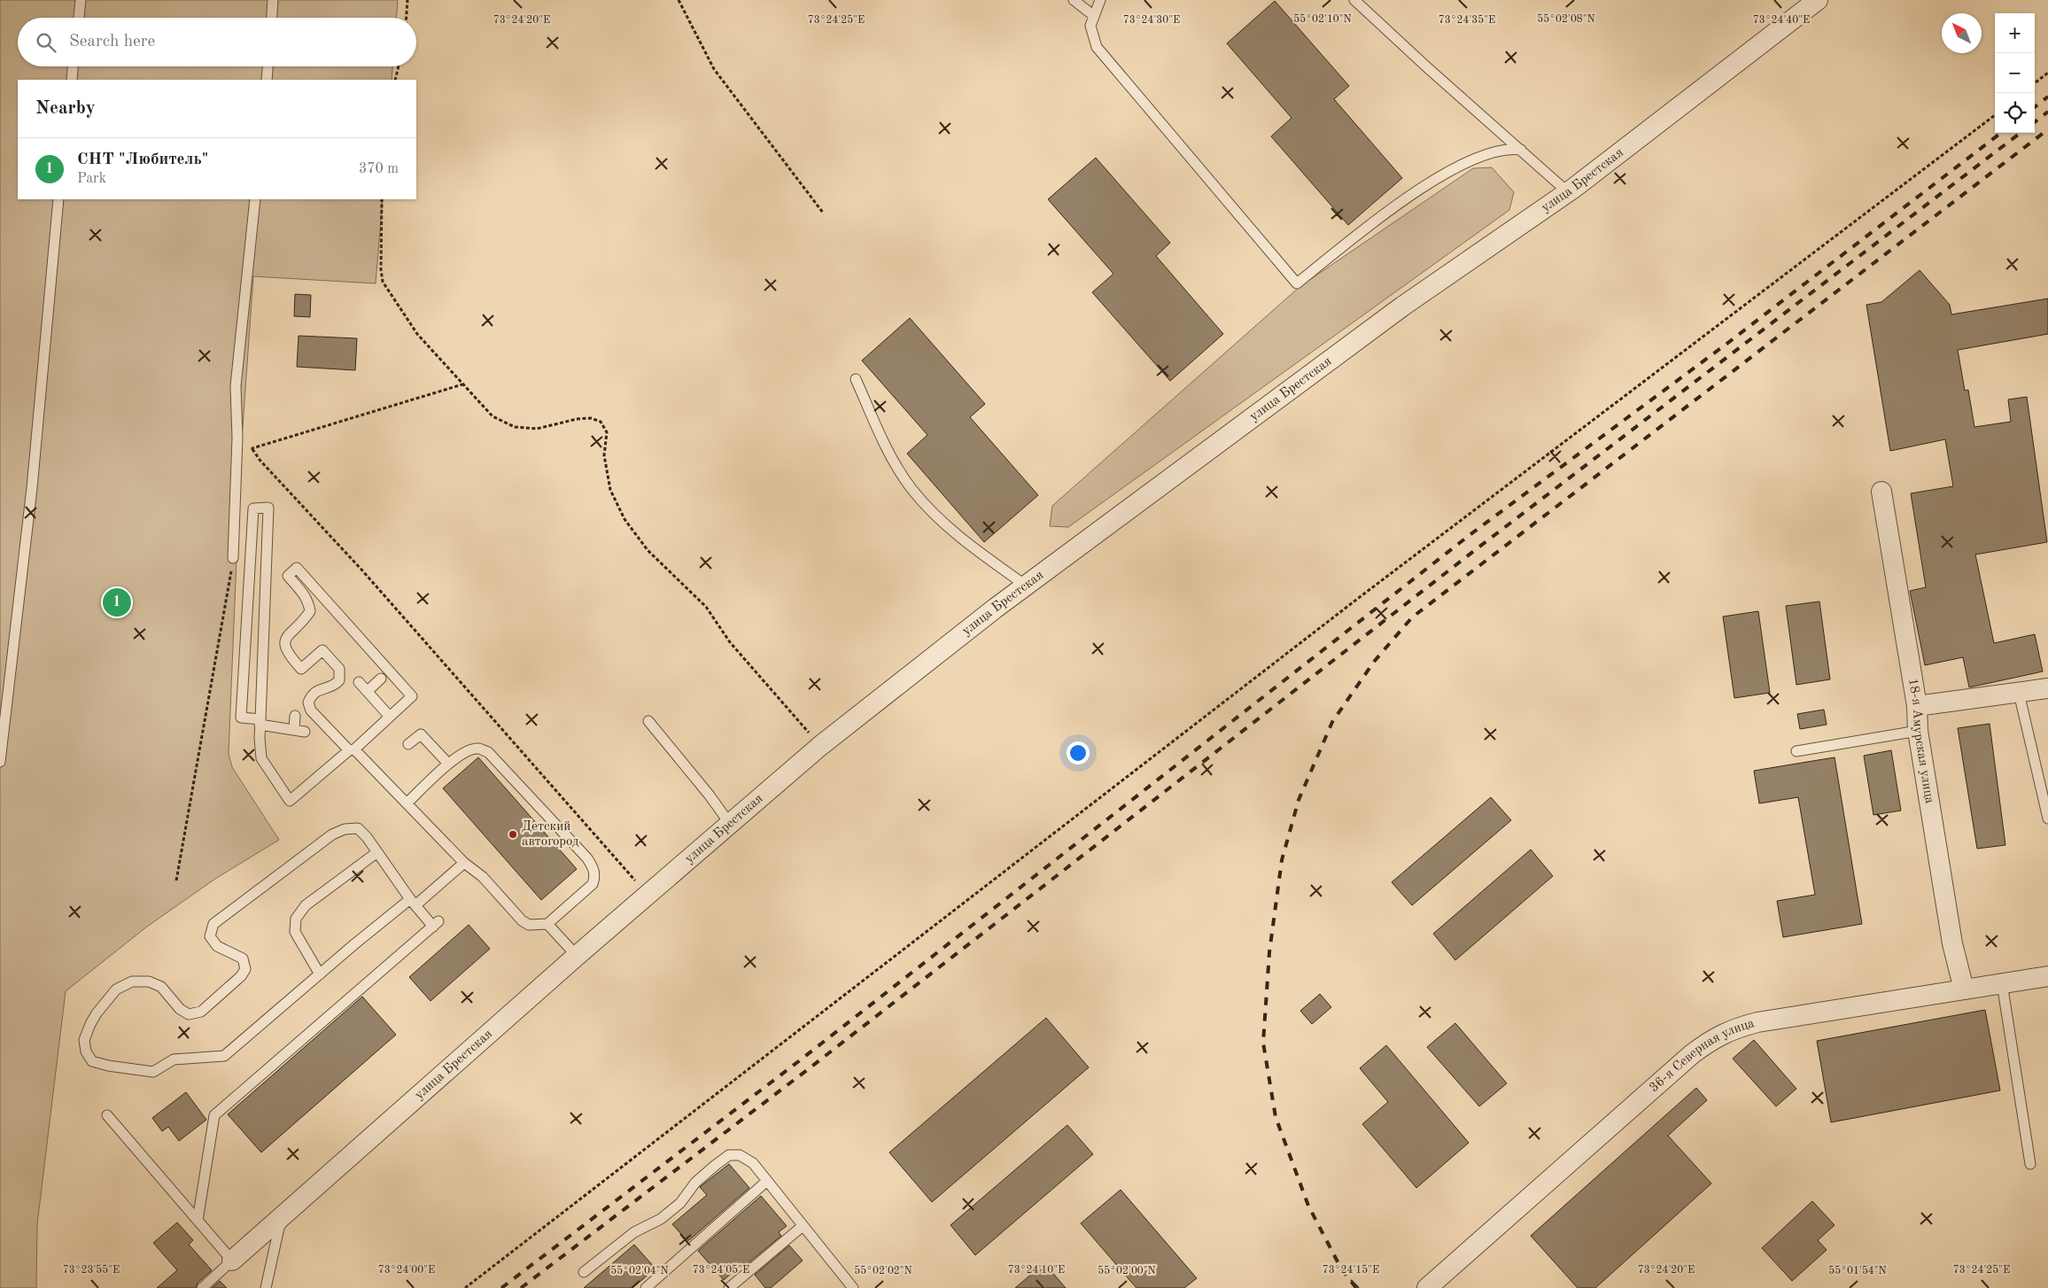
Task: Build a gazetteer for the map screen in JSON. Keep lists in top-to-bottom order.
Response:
{
  "streets": {
    "street": ["улица Брестская", "18-я Амурская улица", "36-я Северная улица"]
  },
  "crossings": [
    ["18-я Амурская улица", "36-я Северная улица"]
  ],
  "places": ["Детский автогород"],
  "north": "top left",
  "page": {
    "map_buttons": ["+", "−"],
    "search": "Search here",
    "heading": "Nearby",
    "list": [
      {
        "mark": "1",
        "name": "СНТ \"Любитель\"",
        "note": "Park",
        "value": "370 m"
      }
    ],
    "pins": "1"
  },
  "coordinates": [
    "55°02'10\"N",
    "55°02'08\"N",
    "73°24'20\"E",
    "73°24'35\"E",
    "73°24'25\"E",
    "73°24'30\"E",
    "73°24'40\"E",
    "73°23'55\"E",
    "73°24'00\"E",
    "73°24'05\"E",
    "73°24'10\"E",
    "73°24'15\"E",
    "55°02'04\"N",
    "55°02'02\"N",
    "55°02'00\"N",
    "55°01'54\"N"
  ]
}
